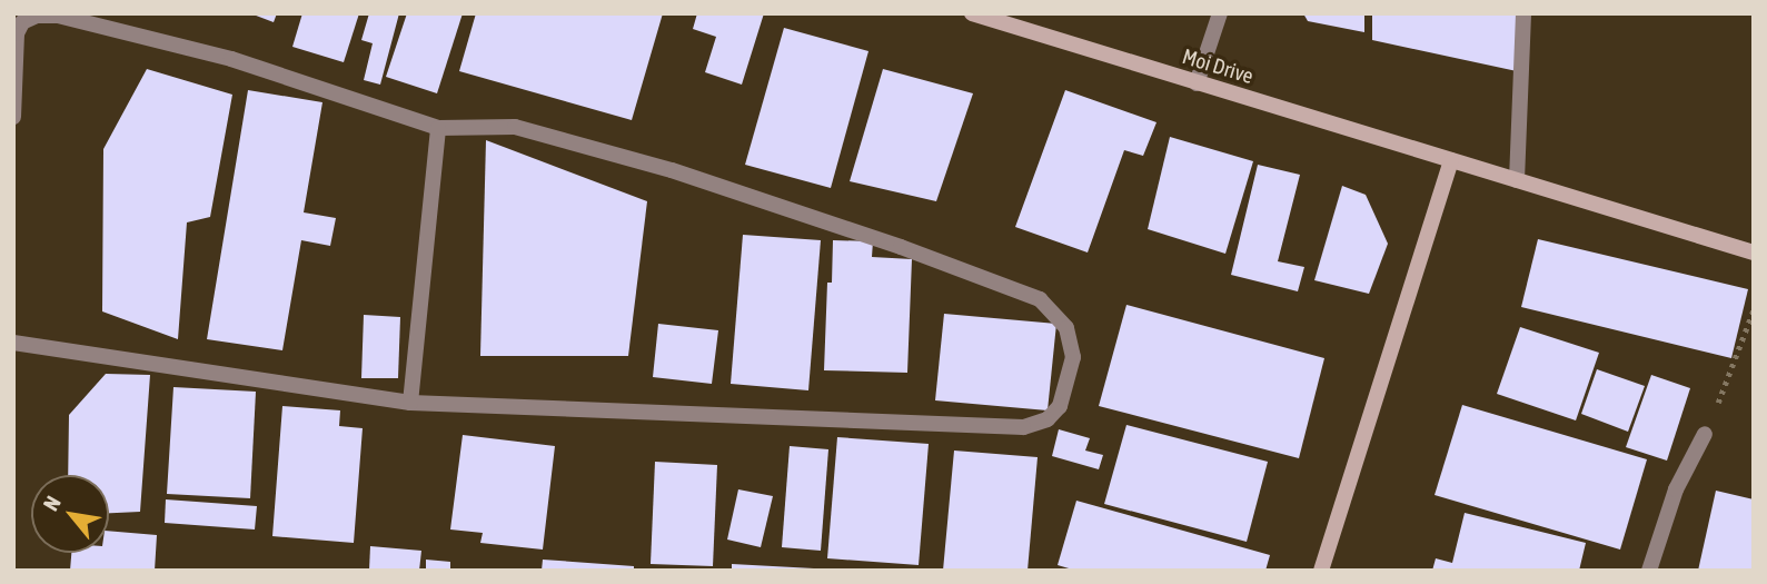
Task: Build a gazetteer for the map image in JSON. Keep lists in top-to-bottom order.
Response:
{
  "streets": {
    "street": ["Moi Drive"]
  },
  "north": "top left"
}
